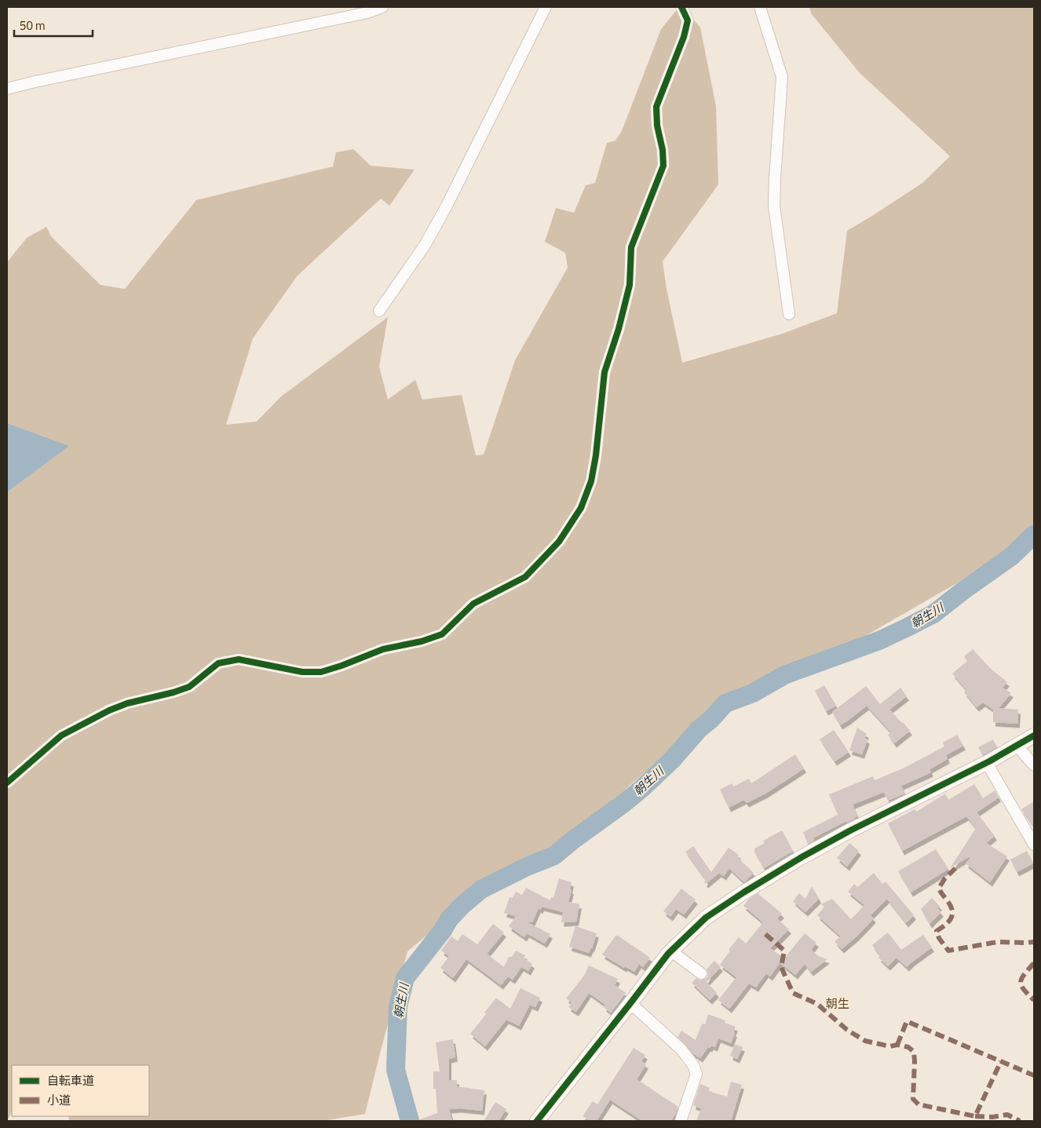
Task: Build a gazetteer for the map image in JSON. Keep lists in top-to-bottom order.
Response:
{
  "districts": ["朝生"],
  "water": ["朝生川"],
  "legend": ["自転車道", "小道"],
  "scale_bar": "50 m"
}
